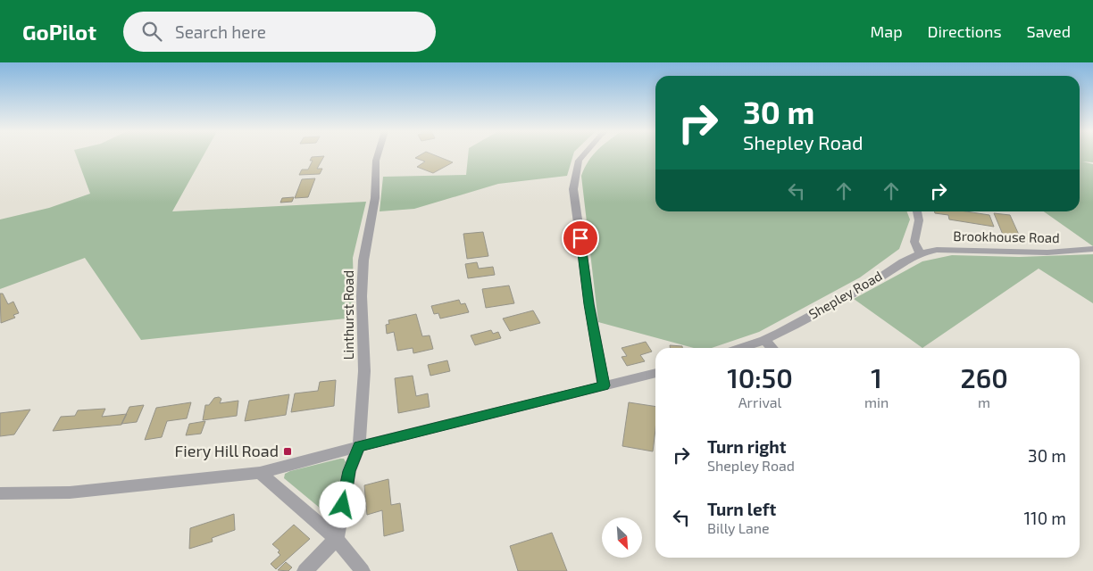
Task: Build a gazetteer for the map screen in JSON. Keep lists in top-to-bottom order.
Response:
{
  "streets": {
    "street": ["Brookhouse Road", "Shepley Road", "Linthurst Road"]
  },
  "crossings": [
    ["Brookhouse Road", "Shepley Road"]
  ],
  "places": {
    "transit": ["Fiery Hill Road"]
  },
  "north": "bottom right",
  "page": {
    "header": "GoPilot",
    "search": "Search here",
    "nav": ["Map", "Directions", "Saved"],
    "turn": ["30 m", "Shepley Road"],
    "eta": [
      "10:50",
      "Arrival",
      "1",
      "min",
      "260",
      "m"
    ],
    "list": [
      {
        "name": "Turn right",
        "note": "Shepley Road",
        "value": "30 m"
      },
      {
        "name": "Turn left",
        "note": "Billy Lane",
        "value": "110 m"
      }
    ]
  }
}
